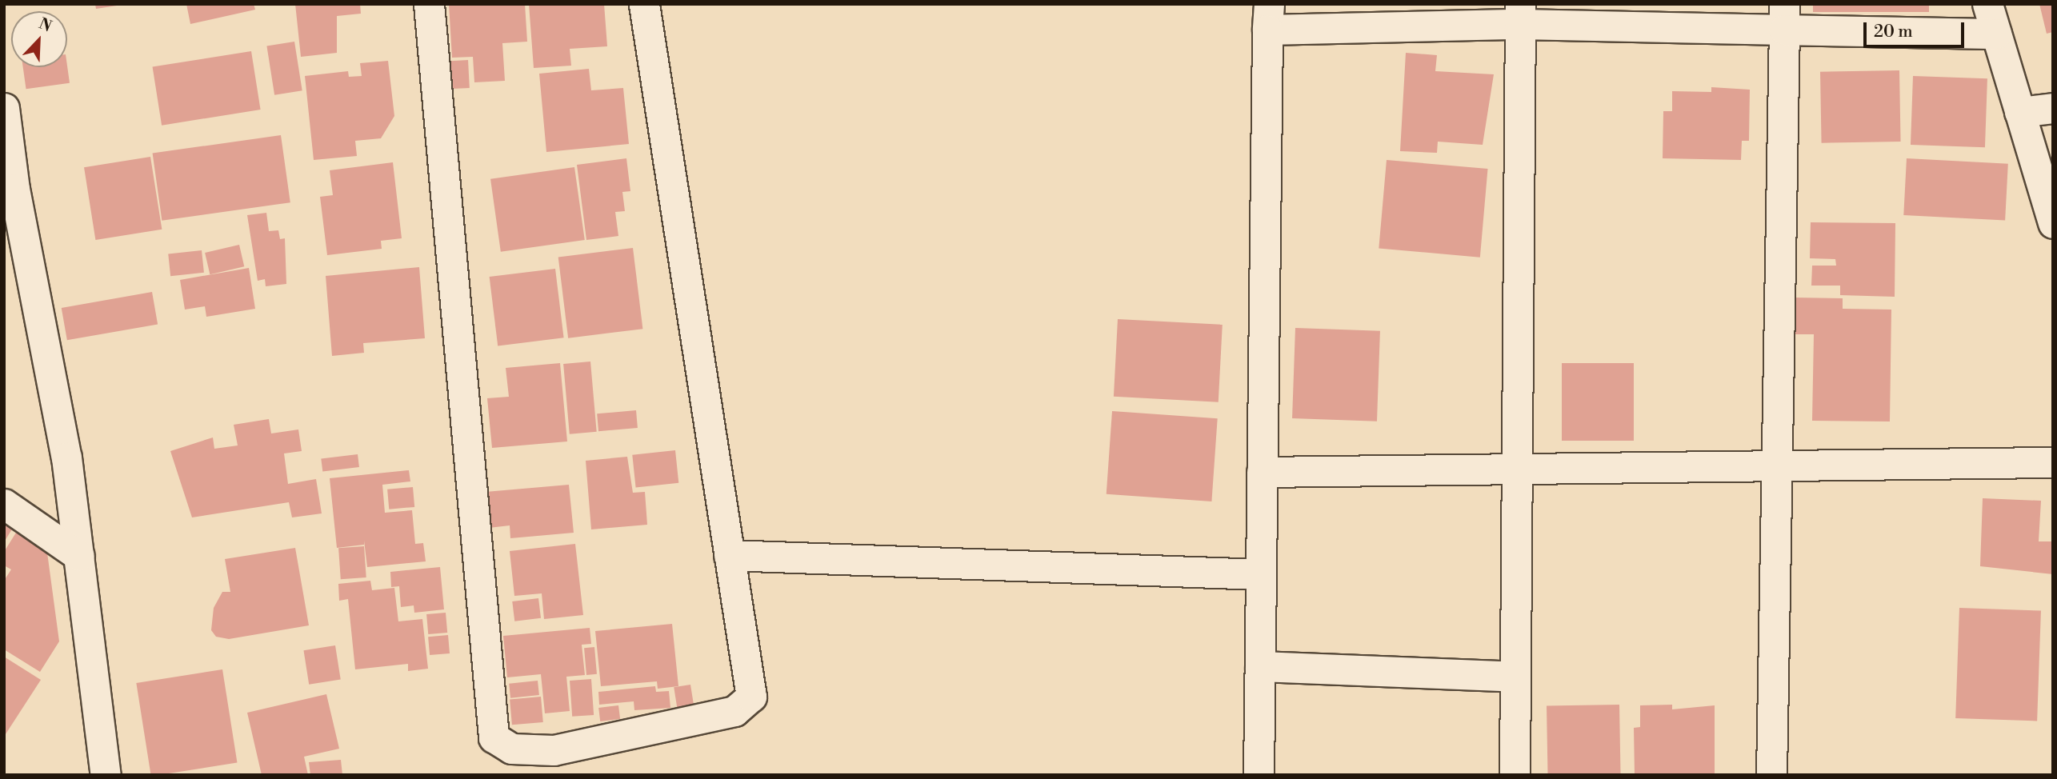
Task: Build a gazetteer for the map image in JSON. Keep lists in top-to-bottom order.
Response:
{
  "scale_bar": "20 m",
  "north": "top right"
}
